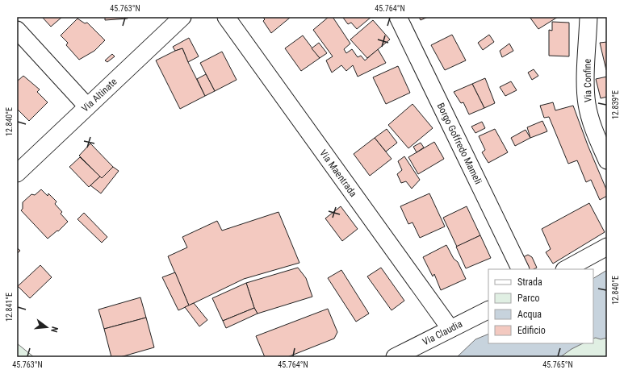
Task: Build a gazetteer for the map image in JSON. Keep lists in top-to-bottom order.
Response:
{
  "streets": {
    "street": [
      "Via Confine",
      "Via Altinate",
      "Borgo Goffredo Mameli",
      "Via Maentrada",
      "Via Claudia"
    ]
  },
  "crossings": [
    ["Via Maentrada", "Via Claudia"]
  ],
  "legend": [
    "Strada",
    "Parco",
    "Acqua",
    "Edificio"
  ],
  "north": "right",
  "coordinates": [
    "45.763°N",
    "45.764°N",
    "12.839°E",
    "12.840°E",
    "12.841°E",
    "45.765°N"
  ]
}
